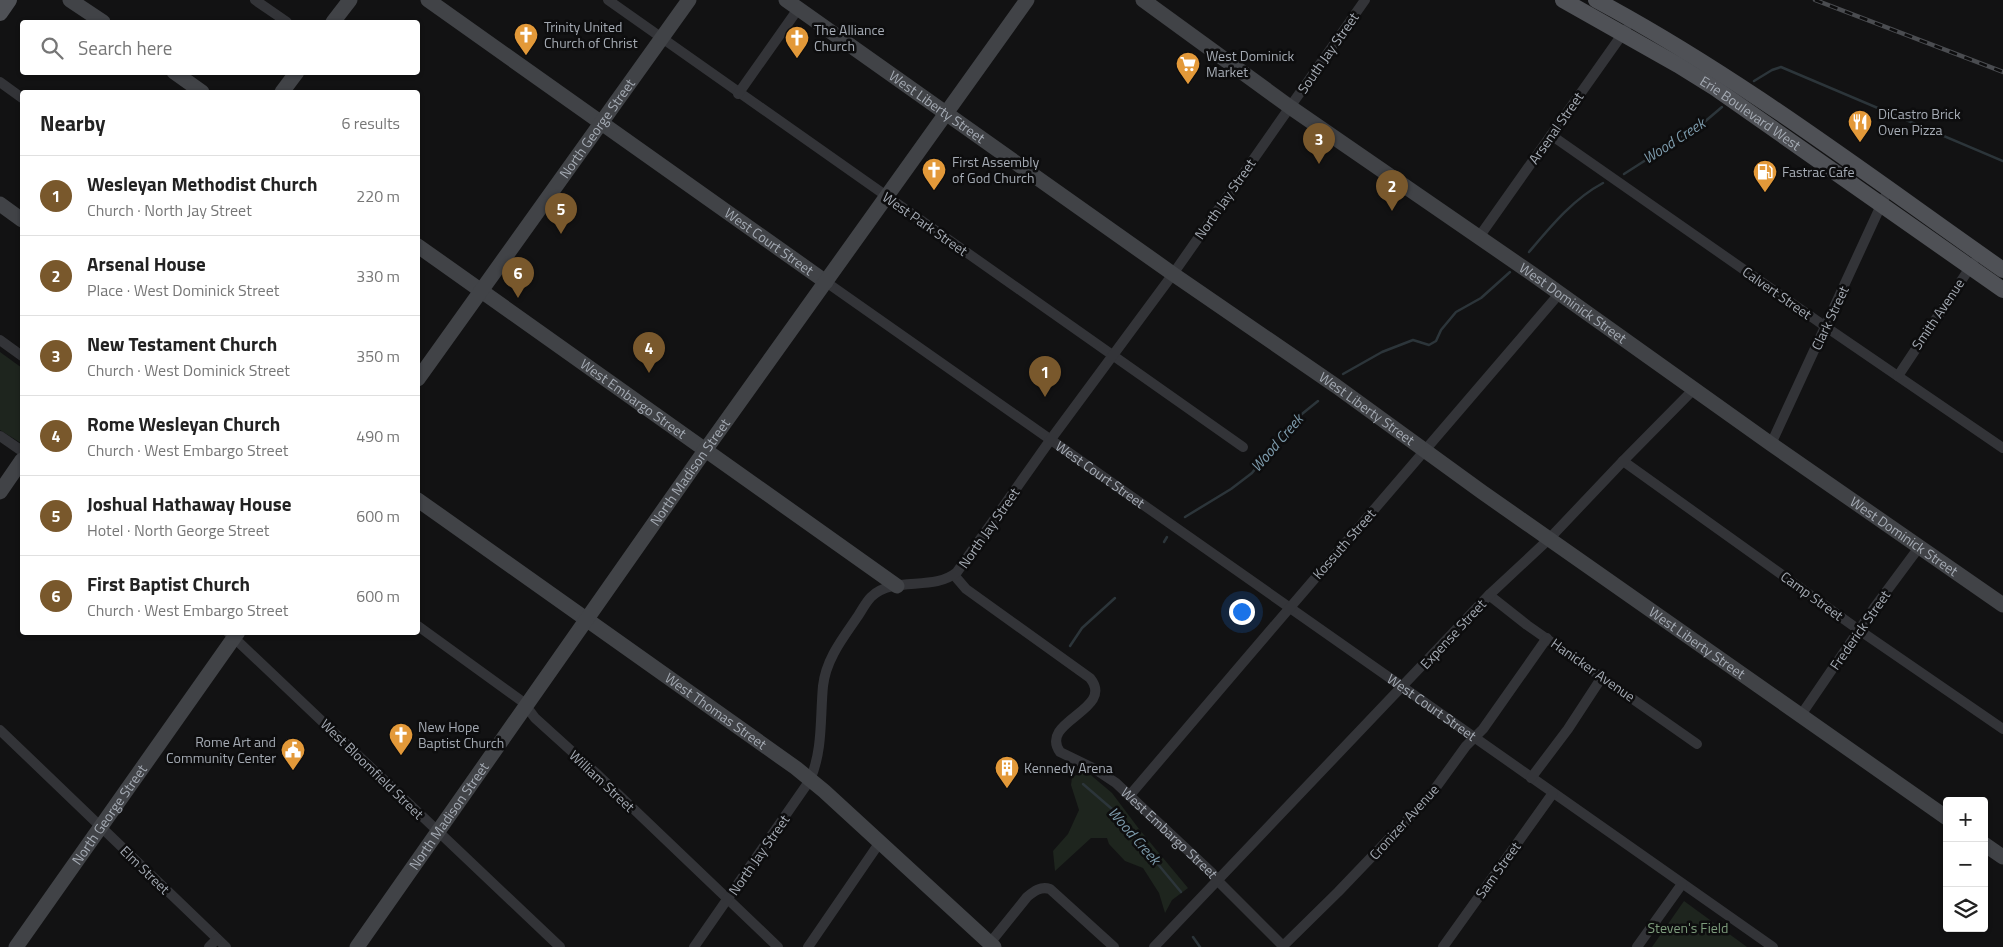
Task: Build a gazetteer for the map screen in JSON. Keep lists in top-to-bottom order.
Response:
{
  "streets": {
    "main road": ["Erie Boulevard West"],
    "street": [
      "South Jay Street",
      "West Liberty Street",
      "North George Street",
      "Arsenal Street",
      "North Jay Street",
      "West Park Street",
      "West Court Street",
      "Calvert Street",
      "West Dominick Street",
      "Smith Avenue",
      "Clark Street",
      "West Embargo Street",
      "North Madison Street",
      "Kossuth Street",
      "Camp Street",
      "Frederick Street",
      "Expense Street",
      "Hanicker Avenue",
      "West Thomas Street",
      "West Bloomfield Street",
      "William Street",
      "Cronizer Avenue",
      "Elm Street",
      "Sam Street"
    ]
  },
  "crossings": [
    ["South Jay Street", "North Jay Street"],
    ["South Jay Street", "West Dominick Street"],
    ["West Liberty Street", "North Jay Street"],
    ["West Liberty Street", "North Madison Street"],
    ["West Liberty Street", "Kossuth Street"],
    ["West Liberty Street", "Frederick Street"],
    ["West Liberty Street", "Expense Street"],
    ["Erie Boulevard West", "Arsenal Street"],
    ["Erie Boulevard West", "Smith Avenue"],
    ["Erie Boulevard West", "Clark Street"],
    ["North George Street", "West Park Street"],
    ["North George Street", "West Court Street"],
    ["North George Street", "West Embargo Street"],
    ["North George Street", "Elm Street"],
    ["Arsenal Street", "Calvert Street"],
    ["Arsenal Street", "West Dominick Street"],
    ["North Jay Street", "West Park Street"],
    ["North Jay Street", "West Court Street"],
    ["North Jay Street", "West Dominick Street"],
    ["North Jay Street", "West Embargo Street"],
    ["North Jay Street", "West Thomas Street"],
    ["North Jay Street", "William Street"],
    ["West Park Street", "North Madison Street"],
    ["West Court Street", "North Madison Street"],
    ["West Court Street", "Kossuth Street"],
    ["West Court Street", "Expense Street"],
    ["West Court Street", "Cronizer Avenue"],
    ["West Court Street", "Sam Street"],
    ["Calvert Street", "Smith Avenue"],
    ["Calvert Street", "Clark Street"],
    ["West Dominick Street", "Clark Street"],
    ["West Dominick Street", "Kossuth Street"],
    ["West Dominick Street", "Frederick Street"],
    ["West Dominick Street", "Expense Street"],
    ["West Embargo Street", "North Madison Street"],
    ["West Embargo Street", "Kossuth Street"],
    ["West Embargo Street", "Expense Street"],
    ["West Embargo Street", "Cronizer Avenue"],
    ["North Madison Street", "West Thomas Street"],
    ["North Madison Street", "West Bloomfield Street"],
    ["North Madison Street", "William Street"],
    ["Camp Street", "Frederick Street"],
    ["Camp Street", "Expense Street"],
    ["Expense Street", "Hanicker Avenue"],
    ["Hanicker Avenue", "Cronizer Avenue"]
  ],
  "water": ["Wood Creek"],
  "parks": ["Steven's Field"],
  "places": {
    "church": [
      "Trinity United Church of Christ",
      "The Alliance Church",
      "First Assembly of God Church",
      "New Hope Baptist Church"
    ],
    "supermarket": ["West Dominick Market"],
    "restaurant": ["DiCastro Brick Oven Pizza"],
    "fuel station": ["Fastrac Cafe"],
    "public building": ["Rome Art and Community Center"],
    "building": ["Kennedy Arena"]
  },
  "page": {
    "search": "Search here",
    "heading": ["Nearby", "6 results"],
    "pins": [
      "3",
      "2",
      "5",
      "6",
      "4",
      "1"
    ],
    "list": [
      {
        "mark": "1",
        "name": "Wesleyan Methodist Church",
        "note": "Church · North Jay Street",
        "value": "220 m"
      },
      {
        "mark": "2",
        "name": "Arsenal House",
        "note": "Place · West Dominick Street",
        "value": "330 m"
      },
      {
        "mark": "3",
        "name": "New Testament Church",
        "note": "Church · West Dominick Street",
        "value": "350 m"
      },
      {
        "mark": "4",
        "name": "Rome Wesleyan Church",
        "note": "Church · West Embargo Street",
        "value": "490 m"
      },
      {
        "mark": "5",
        "name": "Joshual Hathaway House",
        "note": "Hotel · North George Street",
        "value": "600 m"
      },
      {
        "mark": "6",
        "name": "First Baptist Church",
        "note": "Church · West Embargo Street",
        "value": "600 m"
      }
    ],
    "map_buttons": ["+", "−"]
  }
}
